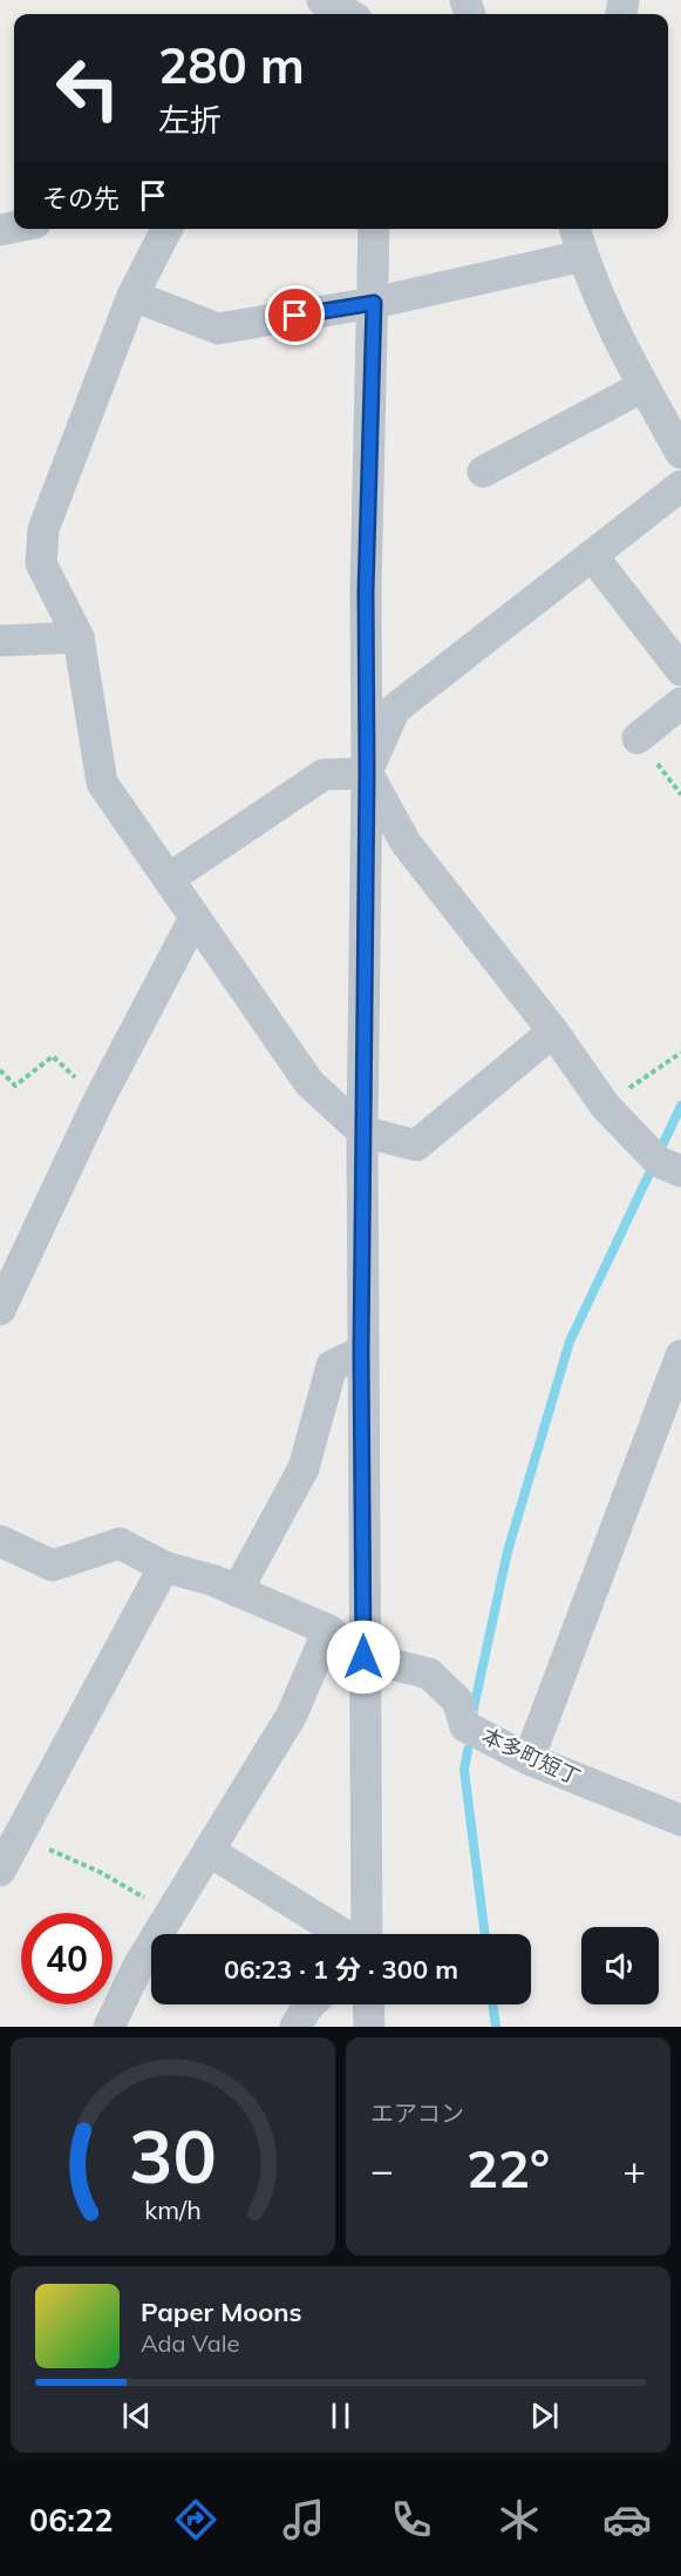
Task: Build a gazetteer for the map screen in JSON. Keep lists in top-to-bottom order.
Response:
{
  "streets": {
    "street": ["本多町短丁"]
  },
  "page": {
    "turn": ["280 m", "左折"],
    "then": "その先",
    "limit": "40",
    "trip": "06:23 · 1 分 · 300 m",
    "tile": "エアコン",
    "heat": ["−", "22°", "+"],
    "song": ["Paper Moons", "Ada Vale"],
    "tabs": "06:22",
    "gauge": ["30", "km/h"]
  }
}
